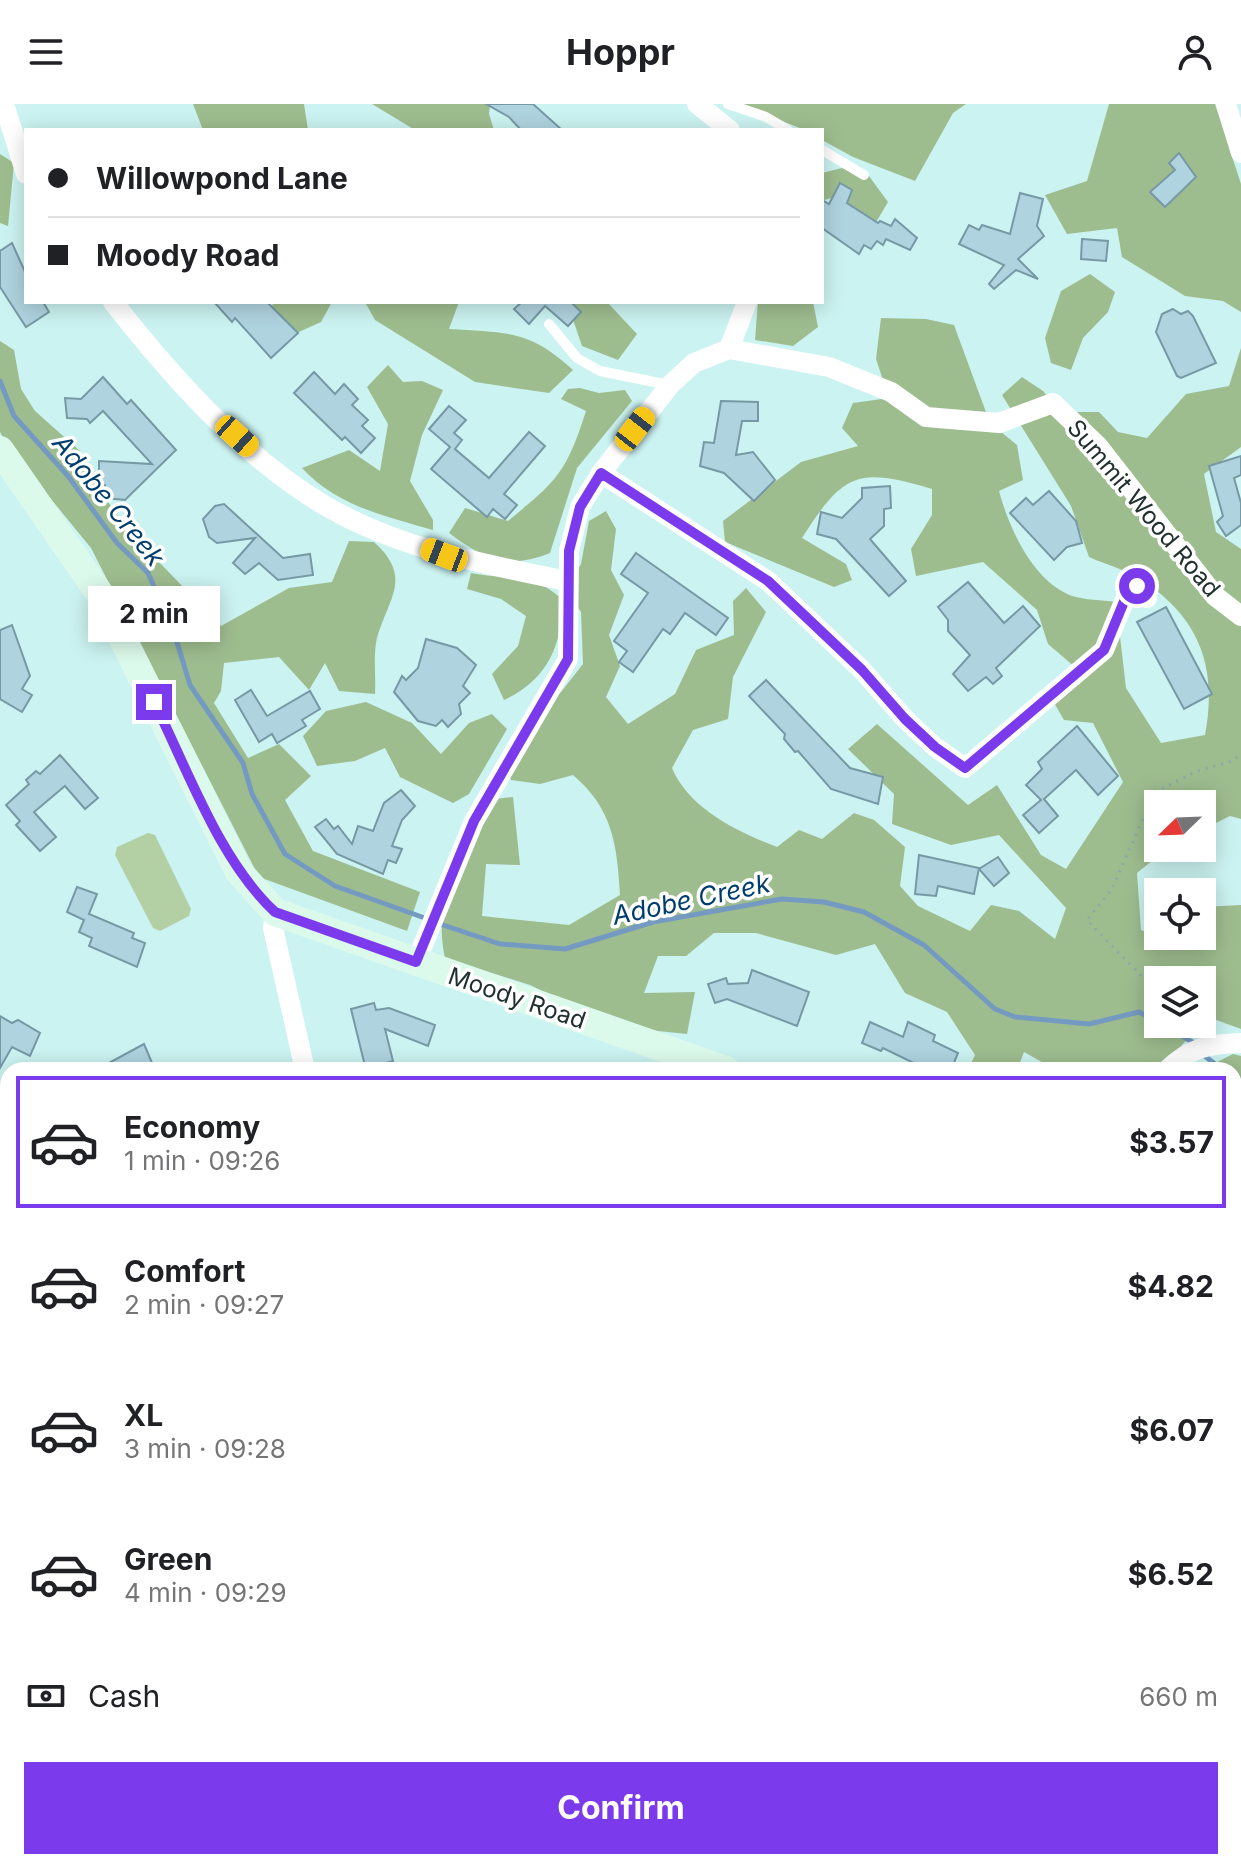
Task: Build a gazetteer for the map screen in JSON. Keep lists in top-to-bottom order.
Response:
{
  "streets": {
    "street": ["Summit Wood Road", "Moody Road"]
  },
  "water": ["Adobe Creek"],
  "north": "bottom left",
  "page": {
    "header": "Hoppr",
    "banner": ["Willowpond Lane", "Moody Road"],
    "bubble": "2 min",
    "list": [
      {
        "name": "Economy",
        "note": "1 min · 09:26",
        "value": "$3.57"
      },
      {
        "name": "Comfort",
        "note": "2 min · 09:27",
        "value": "$4.82"
      },
      {
        "name": "XL",
        "note": "3 min · 09:28",
        "value": "$6.07"
      },
      {
        "name": "Green",
        "note": "4 min · 09:29",
        "value": "$6.52"
      }
    ],
    "pay": ["Cash", "660 m"],
    "buttons": "Confirm"
  }
}
